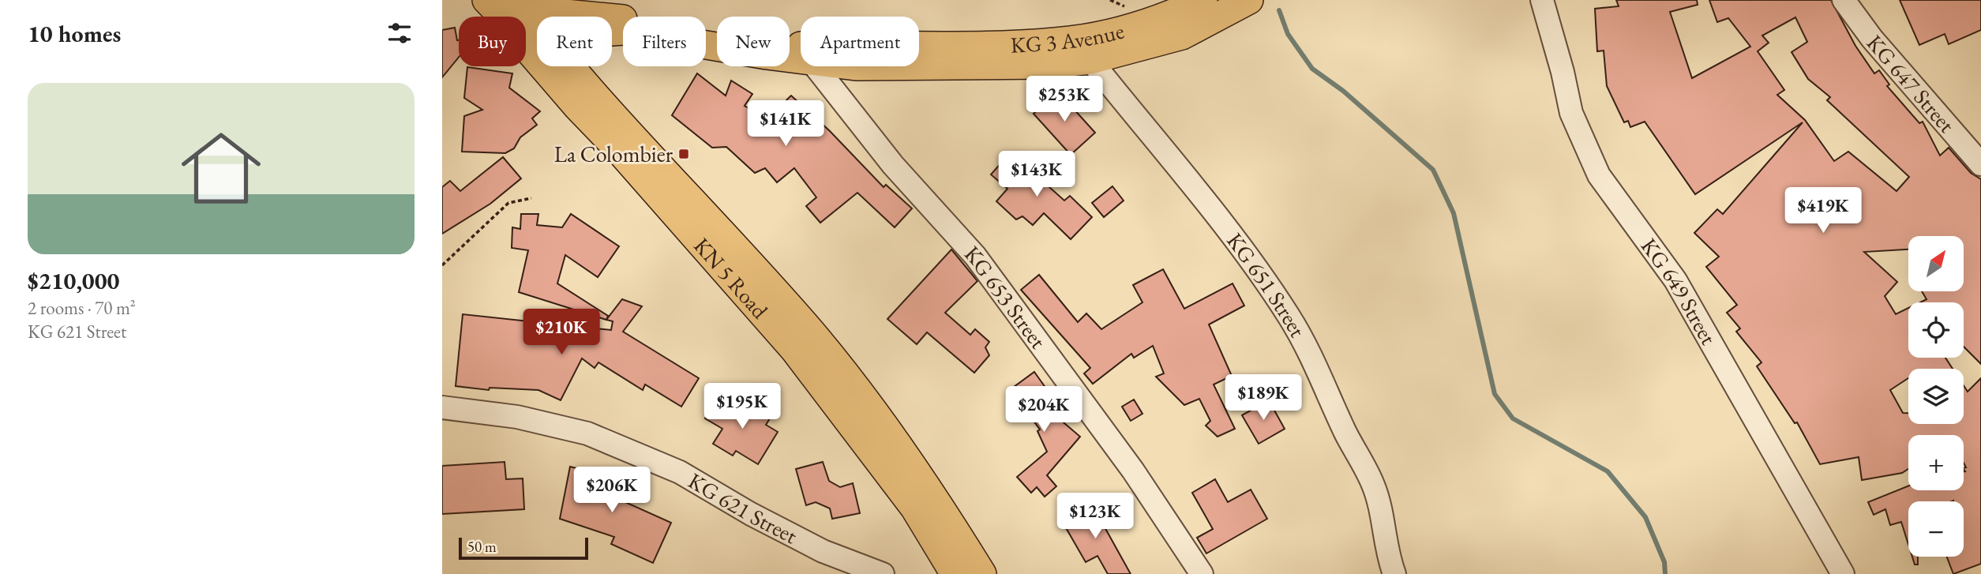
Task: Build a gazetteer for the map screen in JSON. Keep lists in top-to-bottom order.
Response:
{
  "streets": {
    "main road": ["KG 3 Avenue", "KN 5 Road"],
    "street": [
      "KG 647 Street",
      "KG 651 Street",
      "KG 649 Street",
      "KG 653 Street",
      "KG 621 Street"
    ]
  },
  "crossings": [
    ["KG 3 Avenue", "KN 5 Road"],
    ["KG 3 Avenue", "KG 651 Street"]
  ],
  "places": {
    "transit": ["La Colombier"]
  },
  "scale_bar": "50 m",
  "north": "top right",
  "page": {
    "heading": "10 homes",
    "chip": [
      "Buy",
      "Rent",
      "Filters",
      "New",
      "Apartment"
    ],
    "list": [
      {
        "name": "$210,000",
        "note": "2 rooms · 70 m² · KG 621 Street"
      }
    ],
    "price": [
      "$253K",
      "$141K",
      "$143K",
      "$419K",
      "$210K",
      "$189K",
      "$195K",
      "$204K",
      "$206K",
      "$123K"
    ],
    "map_buttons": ["+", "−"],
    "scale": "50 m"
  }
}
